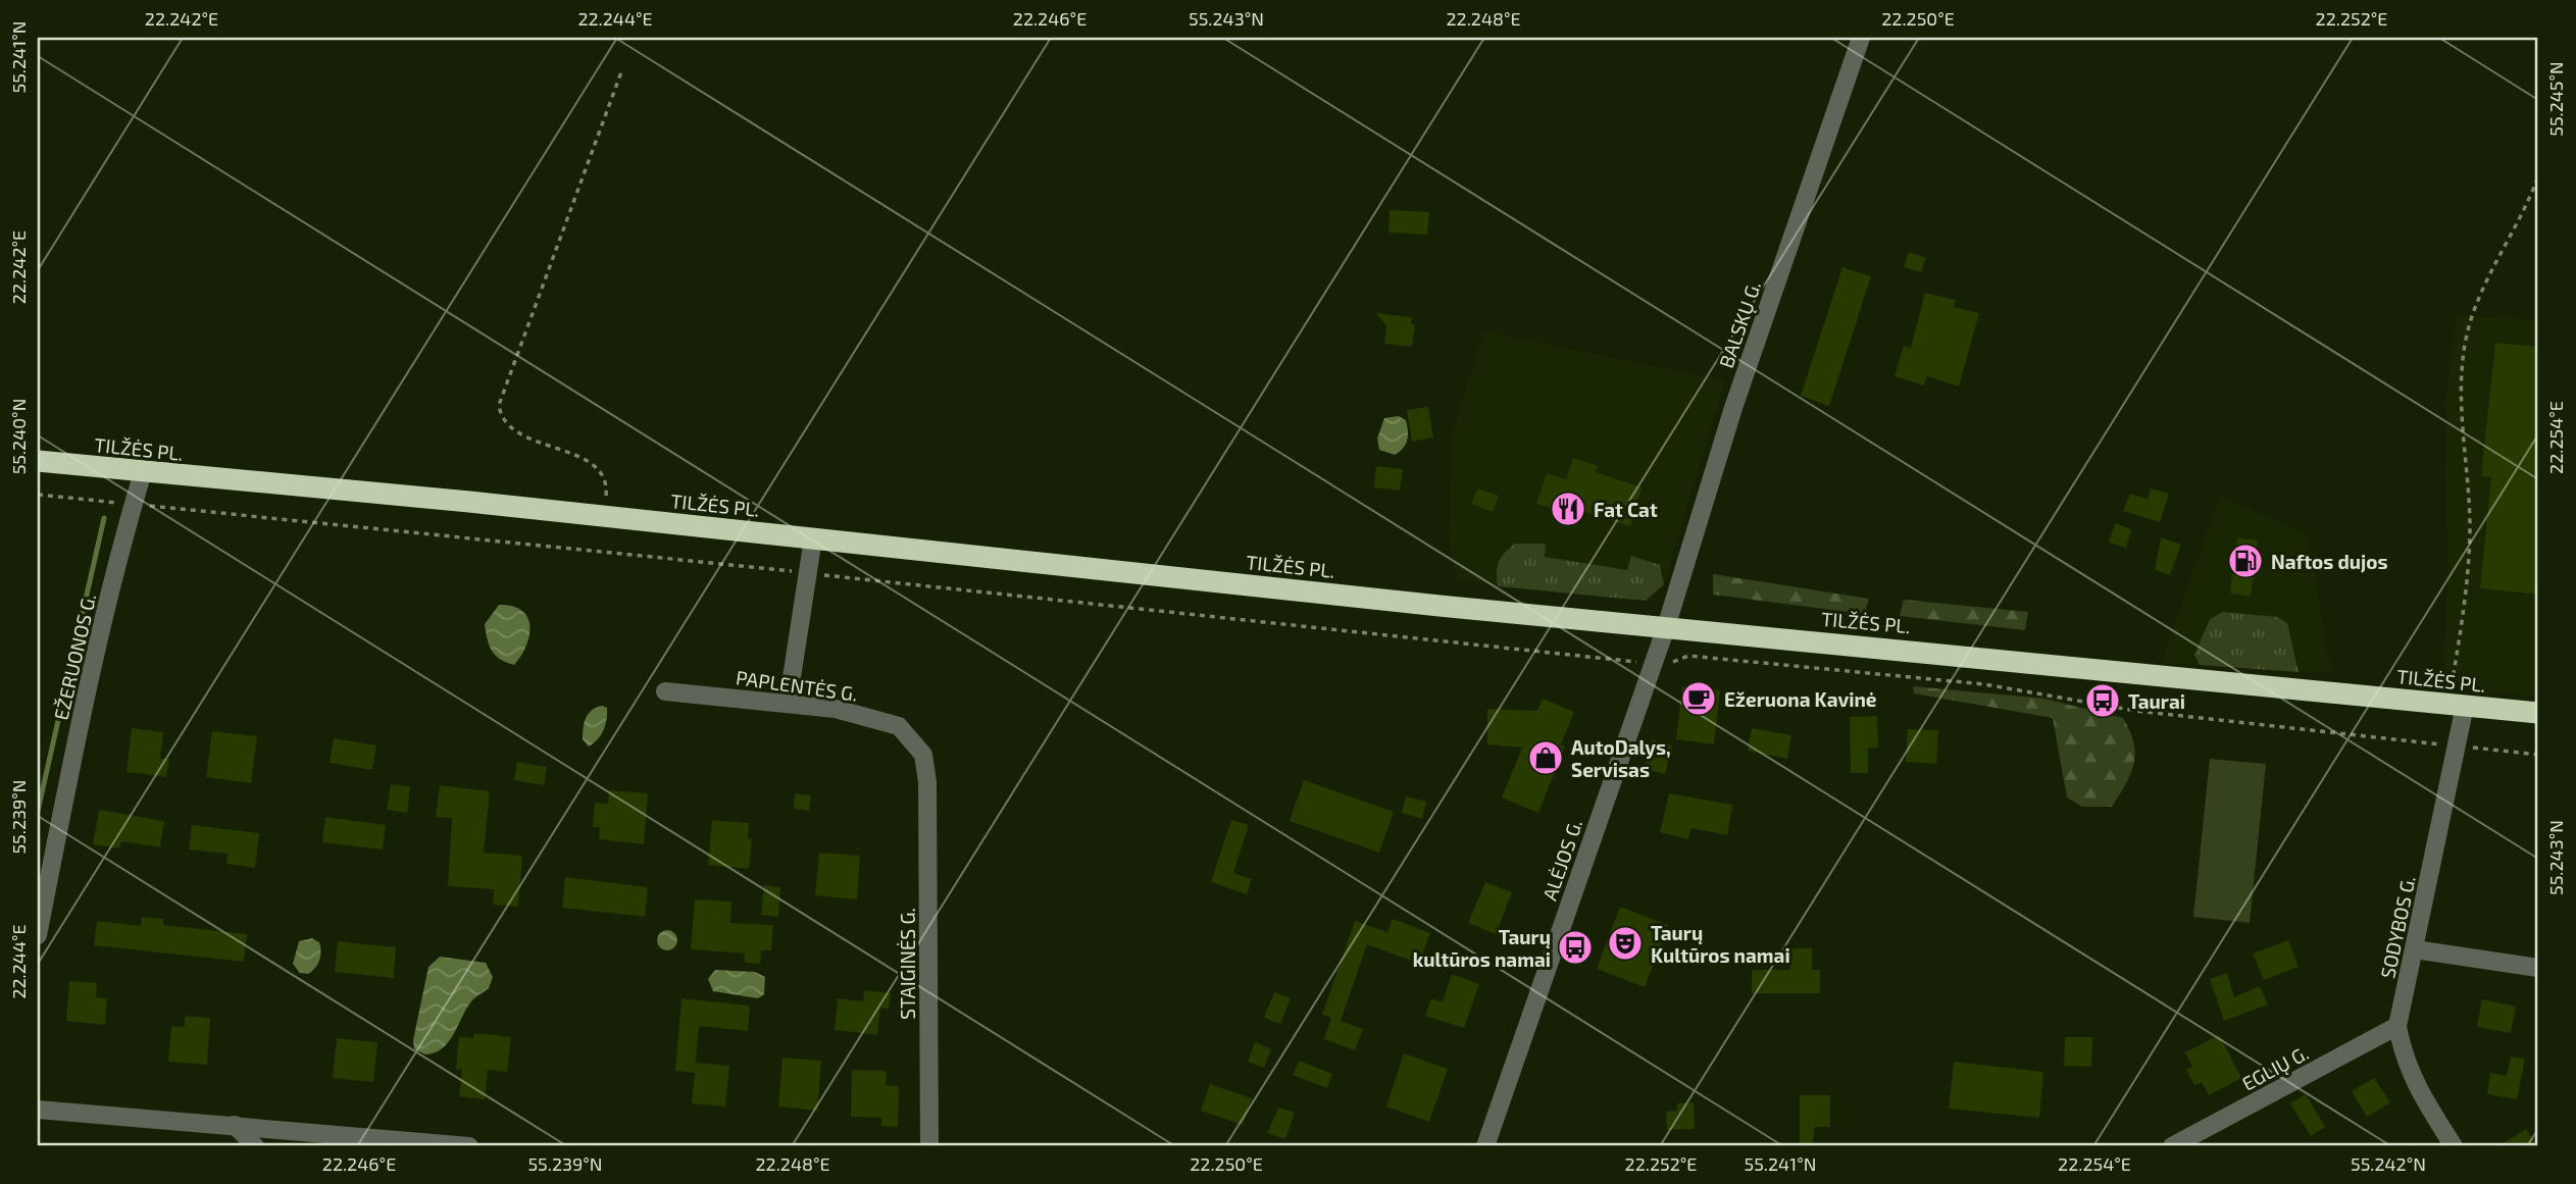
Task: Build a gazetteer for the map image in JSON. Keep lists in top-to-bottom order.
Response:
{
  "streets": {
    "highway": ["TILŽĖS PL."],
    "street": [
      "BALSKŲ G.",
      "EŽERUONOS G.",
      "PAPLENTĖS G.",
      "ALĖJOS G.",
      "SODYBOS G.",
      "STAIGINĖS G.",
      "EGLIŲ G."
    ]
  },
  "crossings": [
    ["BALSKŲ G.", "TILŽĖS PL."],
    ["BALSKŲ G.", "ALĖJOS G."],
    ["TILŽĖS PL.", "EŽERUONOS G."],
    ["TILŽĖS PL.", "ALĖJOS G."],
    ["TILŽĖS PL.", "SODYBOS G."],
    ["PAPLENTĖS G.", "STAIGINĖS G."],
    ["SODYBOS G.", "EGLIŲ G."]
  ],
  "places": {
    "restaurant": ["Fat Cat"],
    "fuel station": ["Naftos dujos"],
    "cafe": ["Ežeruona Kavinė"],
    "bus stop": ["Taurai", "Taurų kultūros namai"],
    "shop": ["AutoDalys, Servisas"],
    "theatre": ["Taurų Kultūros namai"]
  },
  "coordinates": [
    "22.242°E",
    "22.244°E",
    "22.246°E",
    "55.243°N",
    "22.248°E",
    "22.250°E",
    "22.252°E",
    "55.241°N",
    "55.245°N",
    "55.240°N",
    "22.254°E",
    "55.239°N",
    "55.242°N"
  ]
}
